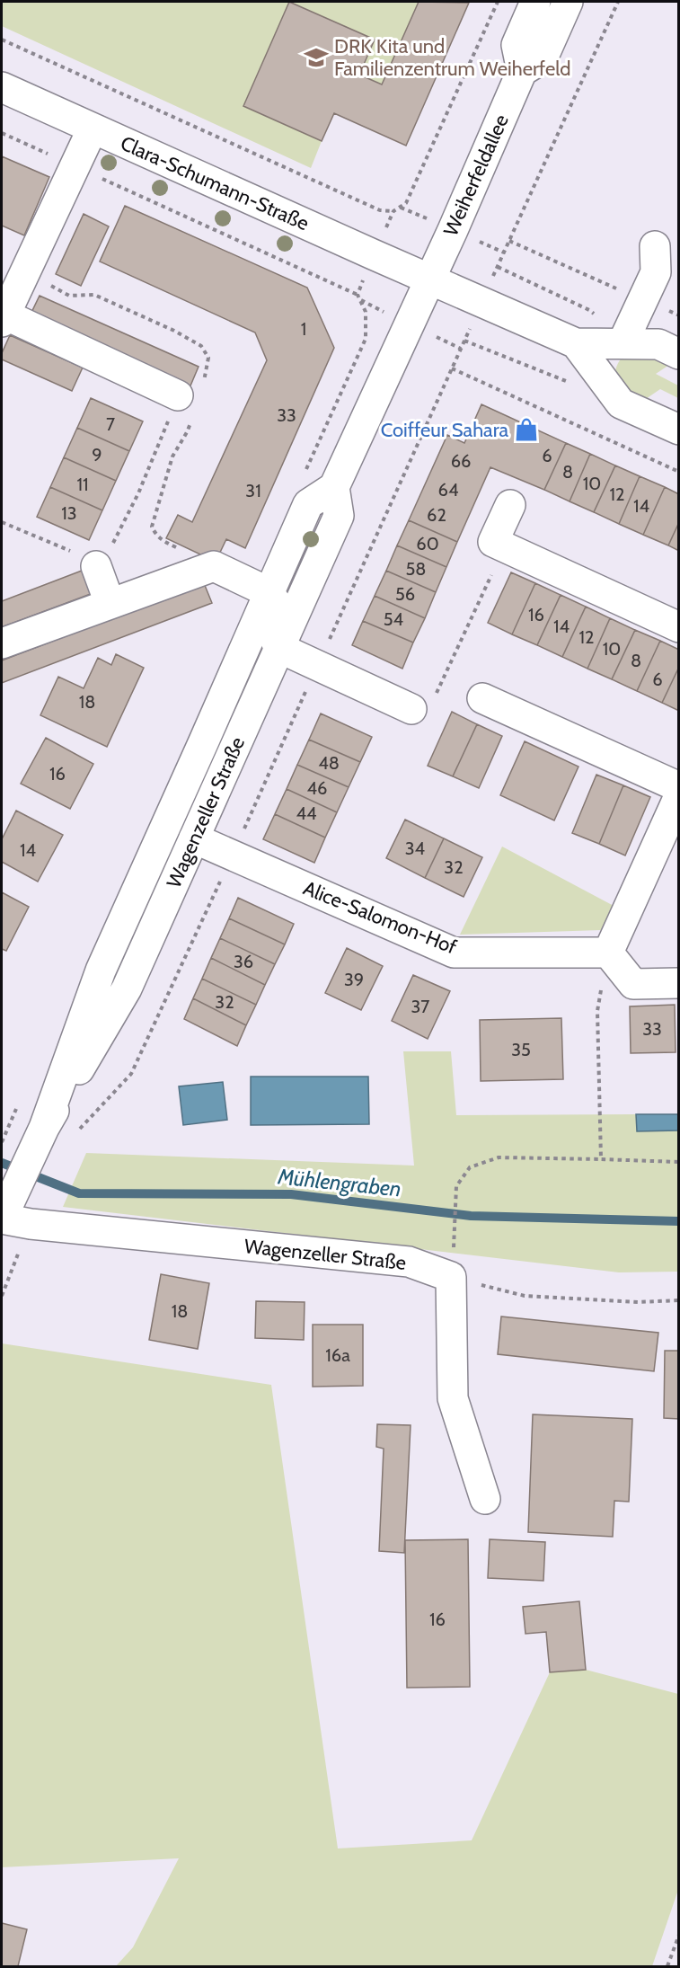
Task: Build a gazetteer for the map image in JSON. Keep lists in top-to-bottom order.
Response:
{
  "streets": {
    "street": [
      "Weiherfeldallee",
      "Clara-Schumann-Straße",
      "Wagenzeller Straße",
      "Alice-Salomon-Hof"
    ]
  },
  "crossings": [
    ["Weiherfeldallee", "Clara-Schumann-Straße"],
    ["Wagenzeller Straße", "Alice-Salomon-Hof"]
  ],
  "water": ["Mühlengraben"],
  "places": {
    "school or university": ["DRK Kita und Familienzentrum Weiherfeld"],
    "shop": ["Coiffeur Sahara"]
  },
  "house_numbers": [
    "1",
    "33",
    "7",
    "9",
    "6",
    "66",
    "8",
    "10",
    "11",
    "64",
    "31",
    "12",
    "14",
    "13",
    "62",
    "60",
    "58",
    "56",
    "16",
    "54",
    "14",
    "12",
    "10",
    "8",
    "6",
    "18",
    "48",
    "16",
    "46",
    "44",
    "34",
    "14",
    "32",
    "36",
    "39",
    "32",
    "37",
    "33",
    "35",
    "18",
    "16a",
    "16"
  ]
}
